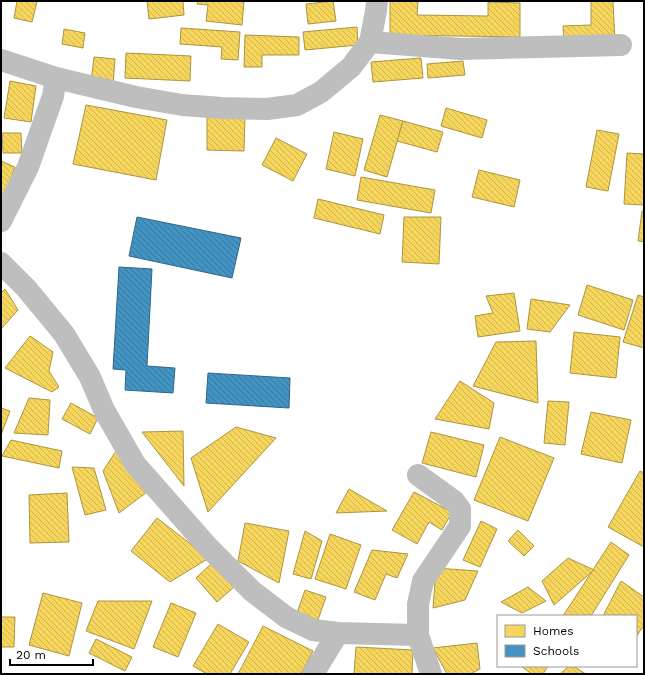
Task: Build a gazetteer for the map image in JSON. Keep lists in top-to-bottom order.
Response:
{
  "legend": ["Homes", "Schools"],
  "scale_bar": "20 m"
}
